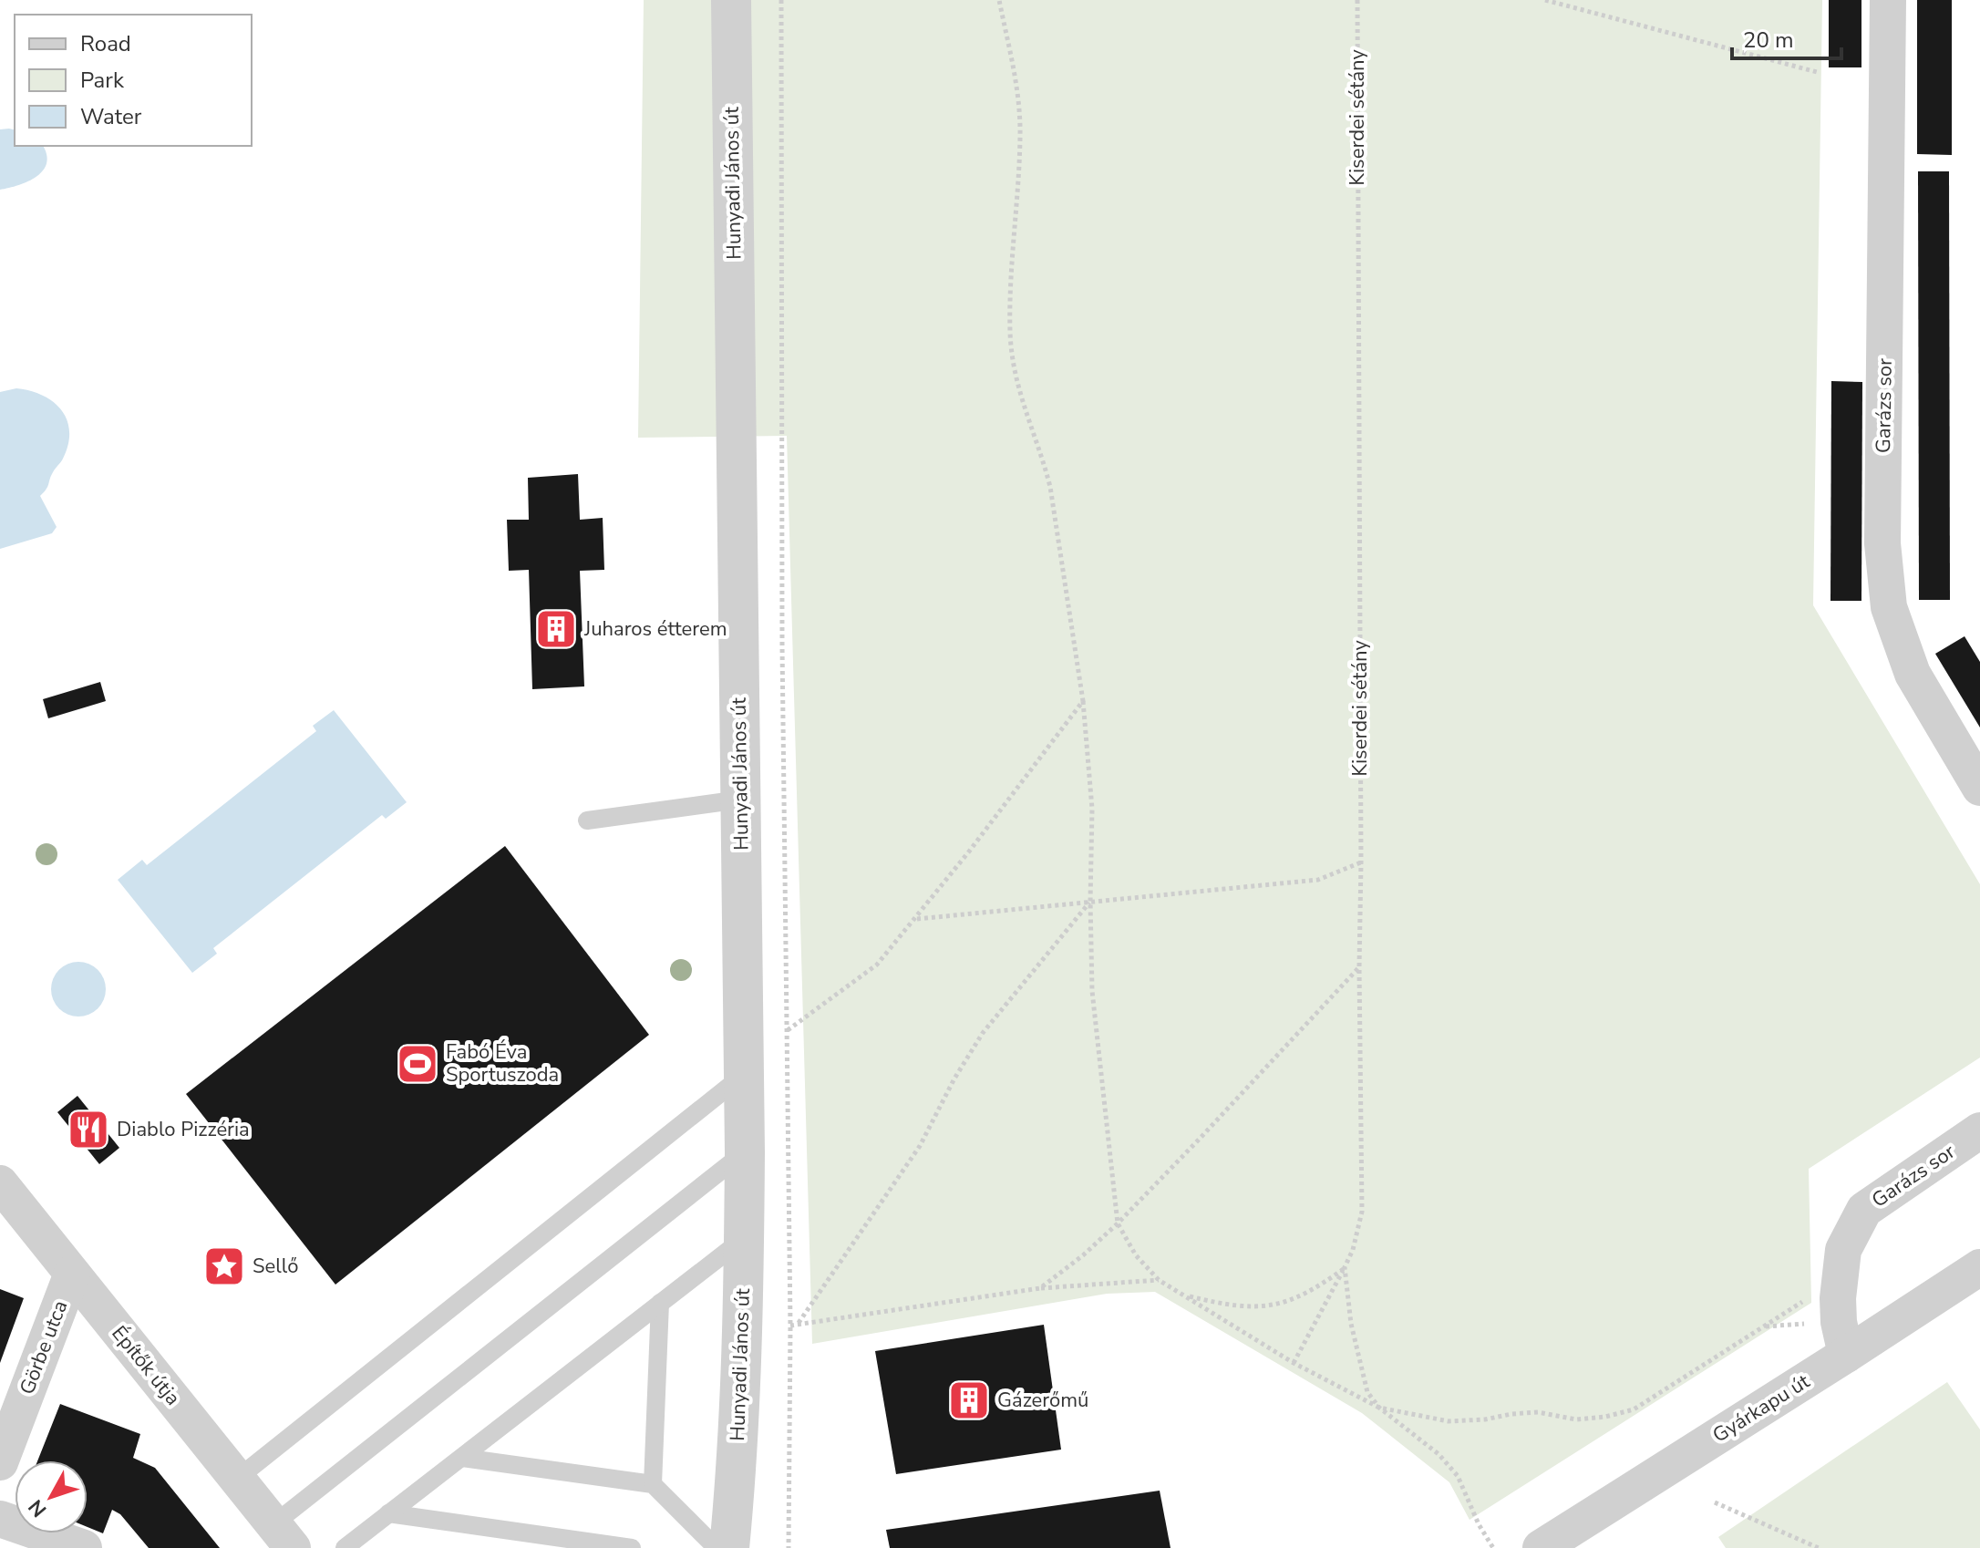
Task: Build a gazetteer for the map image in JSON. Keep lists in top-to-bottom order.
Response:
{
  "streets": {
    "street": [
      "Hunyadi János út",
      "Garázs sor",
      "Görbe utca",
      "Építők útja",
      "Gyárkapu út"
    ],
    "path": ["Kiserdei sétány"]
  },
  "crossings": [
    ["Garázs sor", "Gyárkapu út"],
    ["Görbe utca", "Építők útja"]
  ],
  "places": {
    "building": ["Juharos étterem", "Gázerőmű"],
    "sports": ["Fabó Éva Sportuszoda"],
    "restaurant": ["Diablo Pizzéria"],
    "place": ["Sellő"]
  },
  "legend": ["Road", "Park", "Water"],
  "scale_bar": "20 m",
  "north": "bottom left"
}
